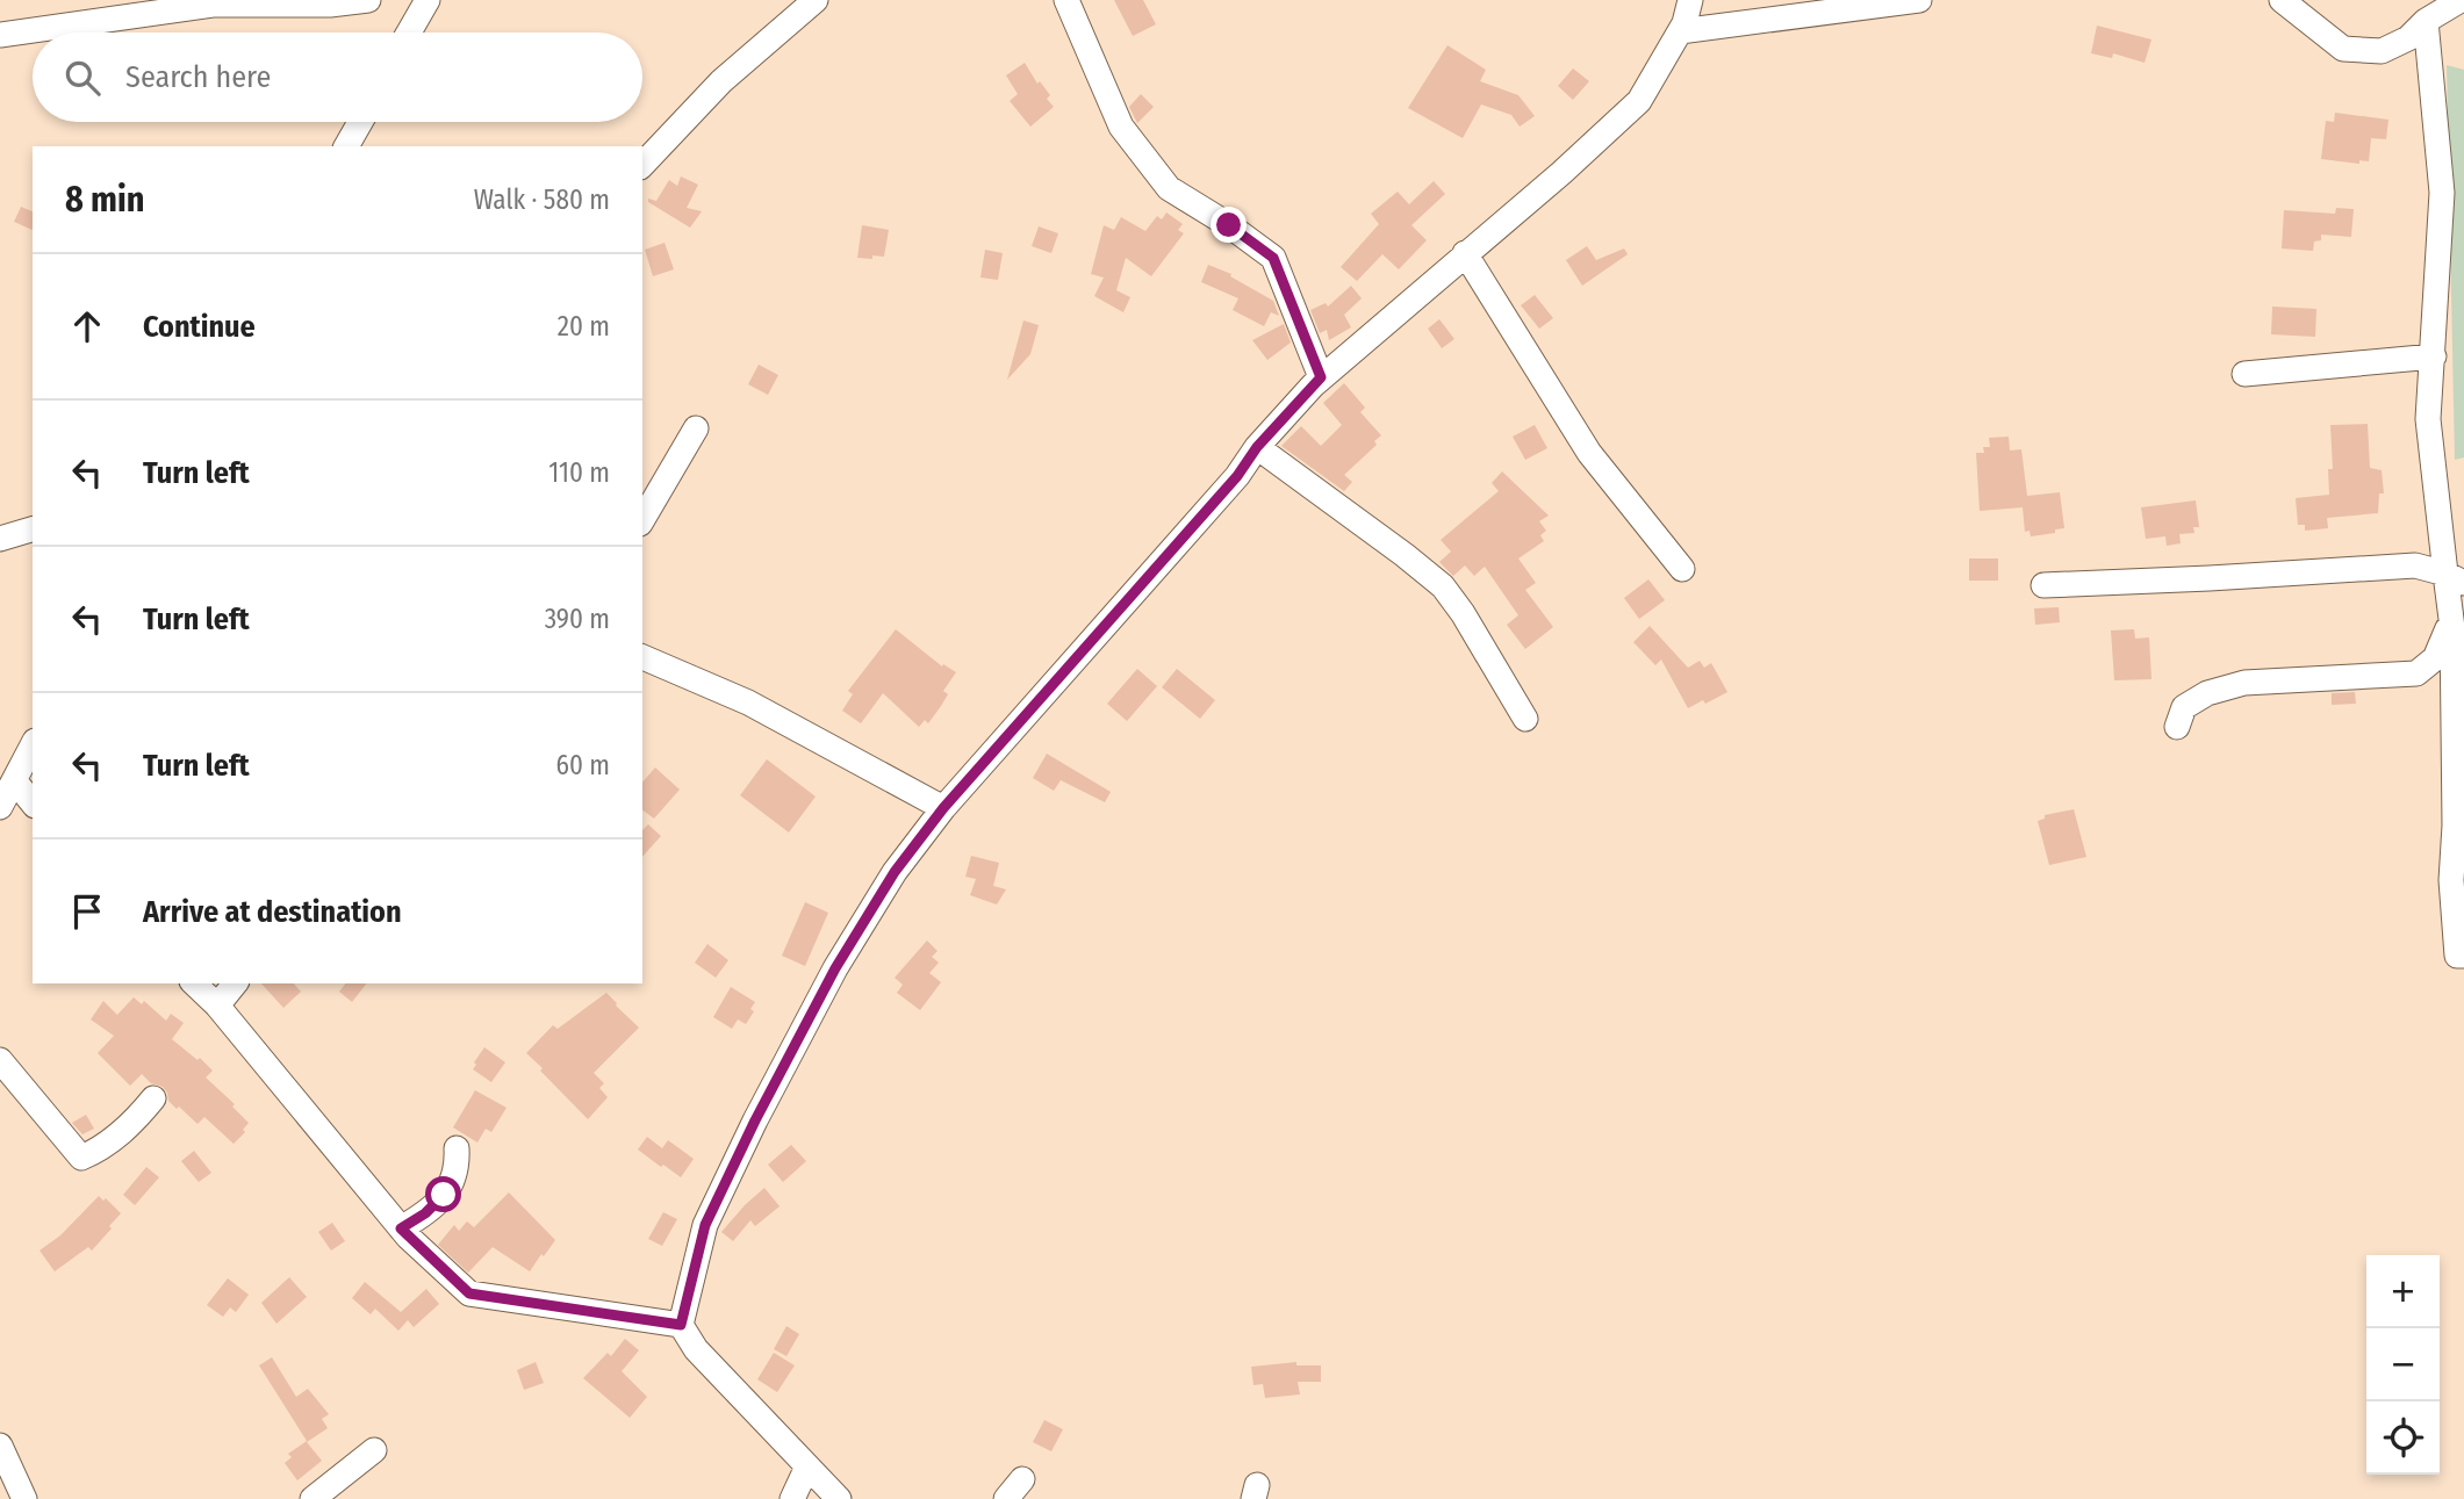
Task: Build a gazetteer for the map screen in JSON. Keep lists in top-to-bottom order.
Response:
{
  "page": {
    "search": "Search here",
    "heading": ["8 min", "Walk · 580 m"],
    "list": [
      ["Continue", "20 m"],
      ["Turn left", "110 m"],
      ["Turn left", "390 m"],
      ["Turn left", "60 m"],
      "Arrive at destination"
    ],
    "map_buttons": ["+", "−"]
  }
}
